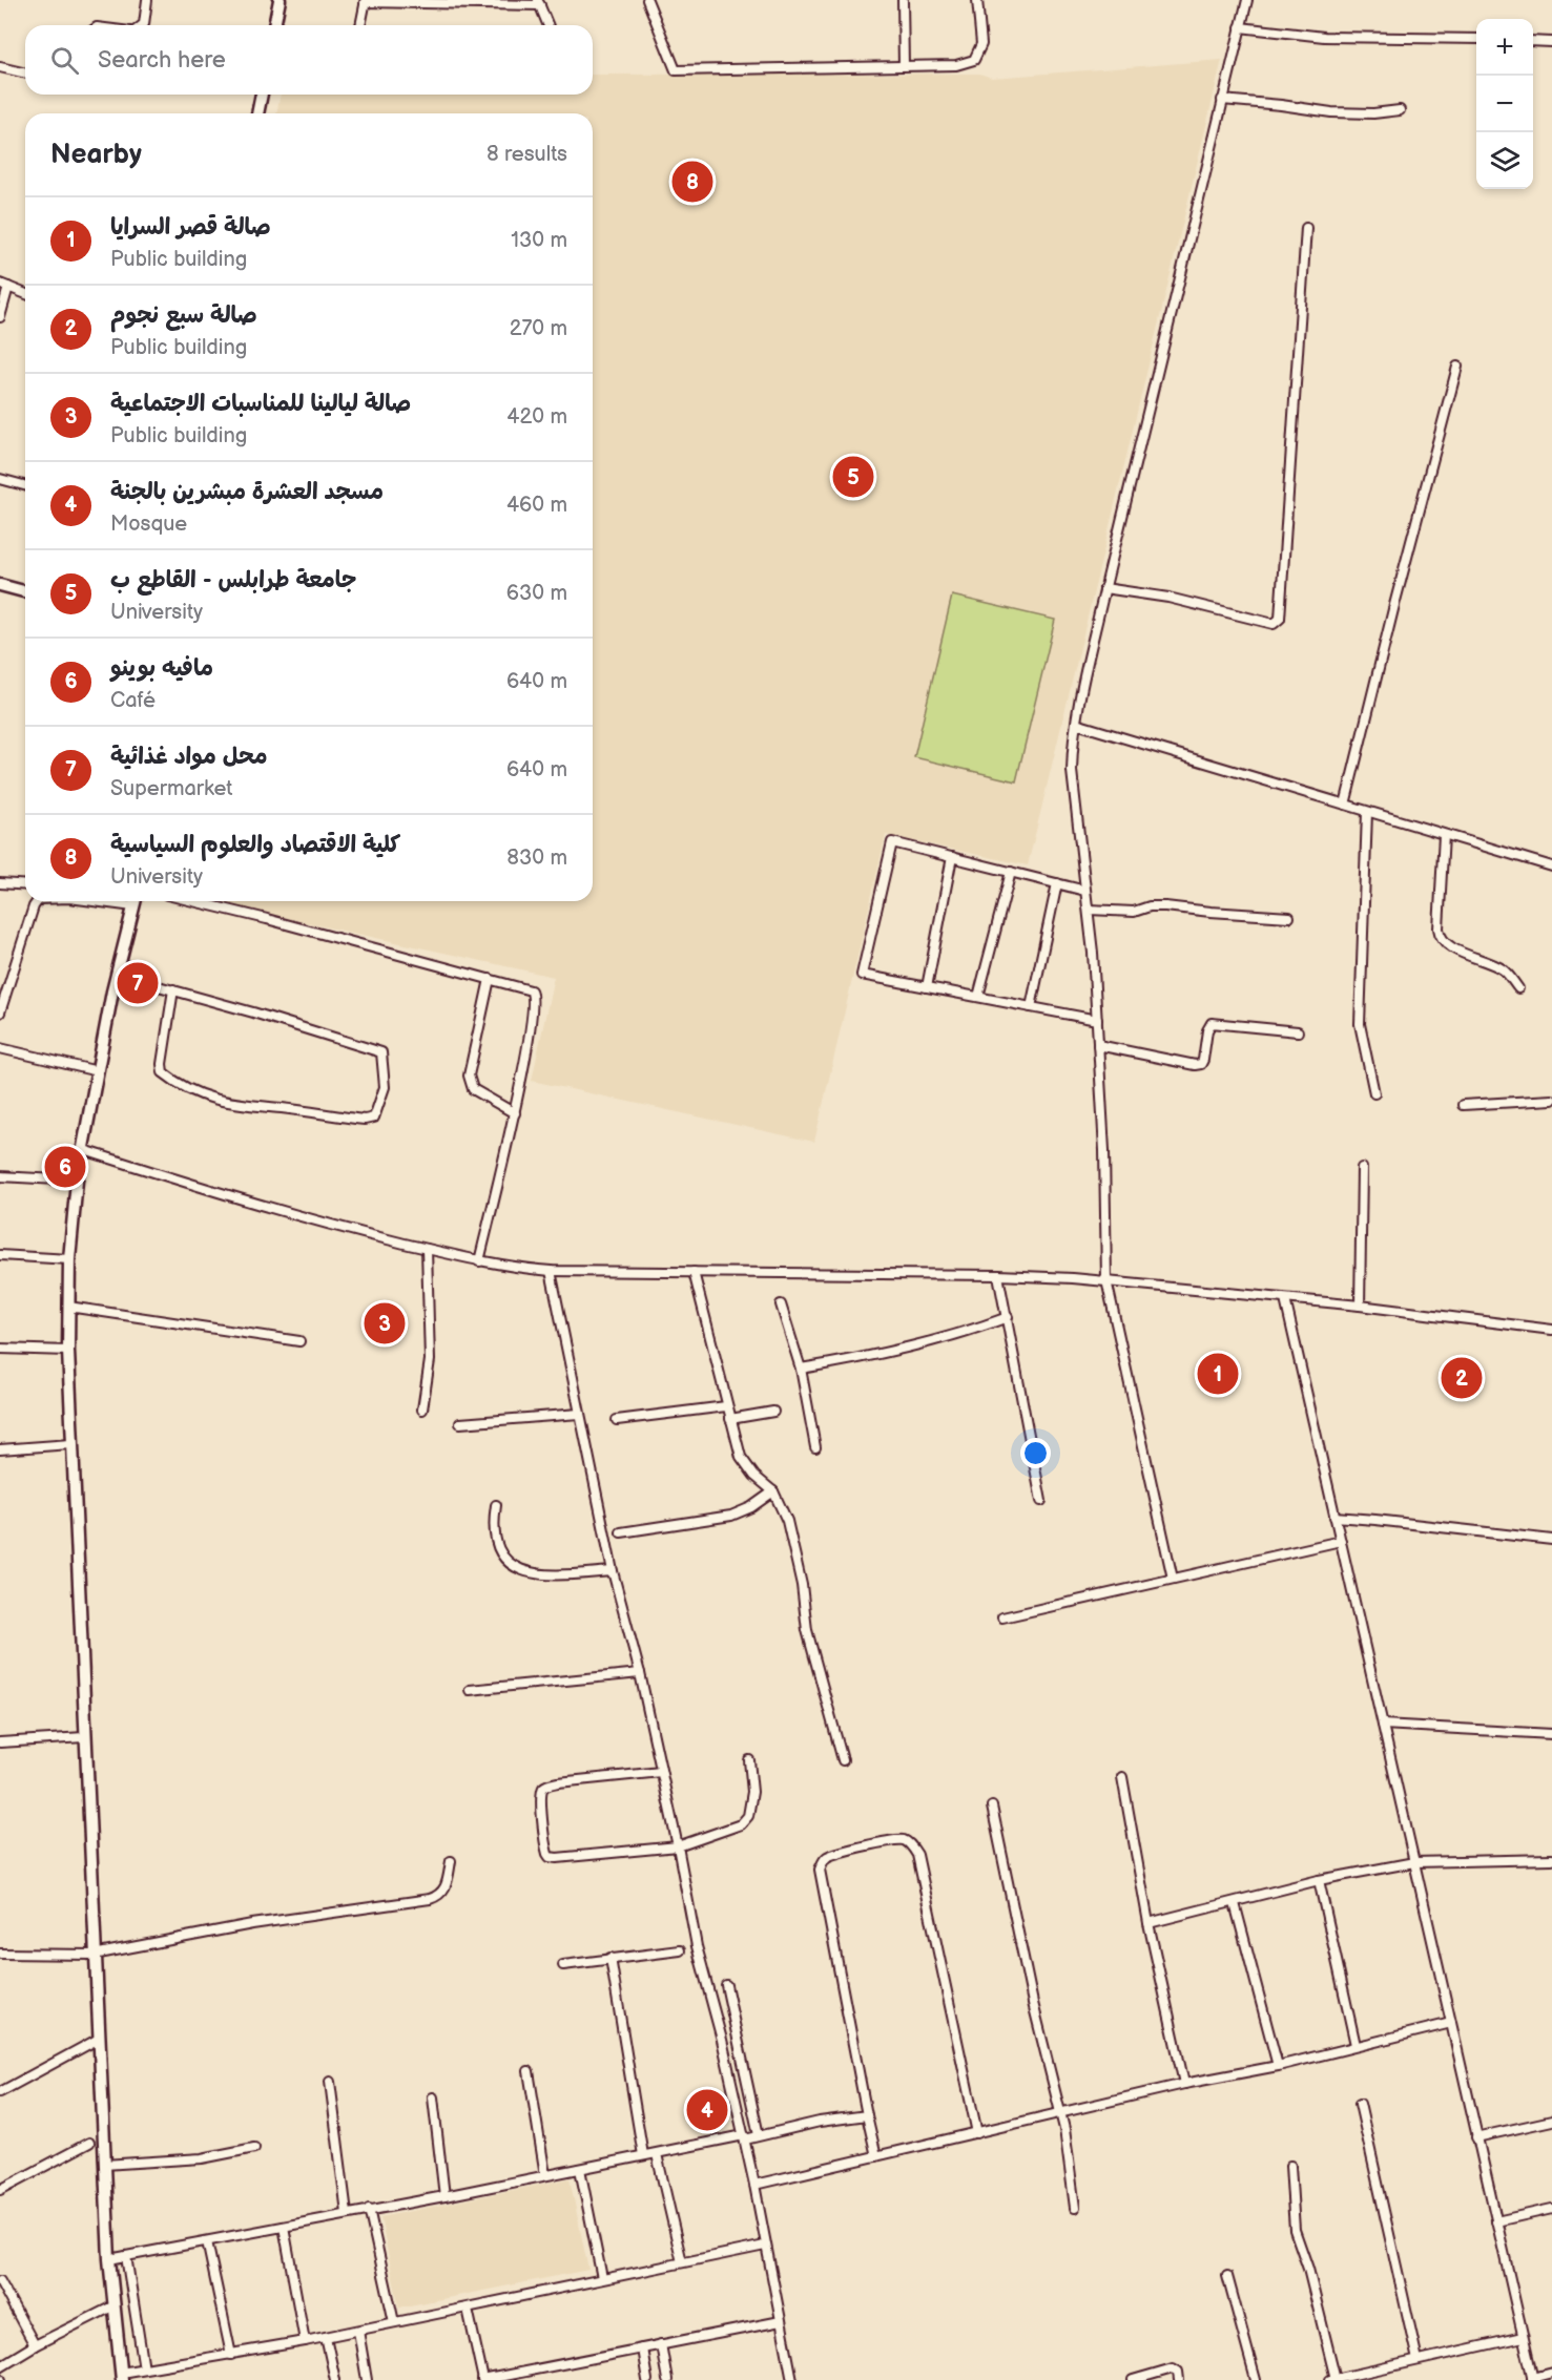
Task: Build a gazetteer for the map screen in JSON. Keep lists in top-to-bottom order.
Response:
{
  "page": {
    "map_buttons": ["+", "−"],
    "search": "Search here",
    "heading": ["Nearby", "8 results"],
    "pins": [
      "8",
      "5",
      "7",
      "6",
      "3",
      "1",
      "2",
      "4"
    ],
    "list": [
      {
        "mark": "1",
        "name": "صالة قصر السرايا",
        "note": "Public building",
        "value": "130 m"
      },
      {
        "mark": "2",
        "name": "صالة سبع نجوم",
        "note": "Public building",
        "value": "270 m"
      },
      {
        "mark": "3",
        "name": "صالة ليالينا للمناسبات الاجتماعية",
        "note": "Public building",
        "value": "420 m"
      },
      {
        "mark": "4",
        "name": "مسجد العشرة مبشرين بالجنة",
        "note": "Mosque",
        "value": "460 m"
      },
      {
        "mark": "5",
        "name": "جامعة طرابلس - القاطع ب",
        "note": "University",
        "value": "630 m"
      },
      {
        "mark": "6",
        "name": "مافيه بوينو",
        "note": "Café",
        "value": "640 m"
      },
      {
        "mark": "7",
        "name": "محل مواد غذائية",
        "note": "Supermarket",
        "value": "640 m"
      },
      {
        "mark": "8",
        "name": "كلية الاقتصاد والعلوم السياسية",
        "note": "University",
        "value": "830 m"
      }
    ]
  }
}
